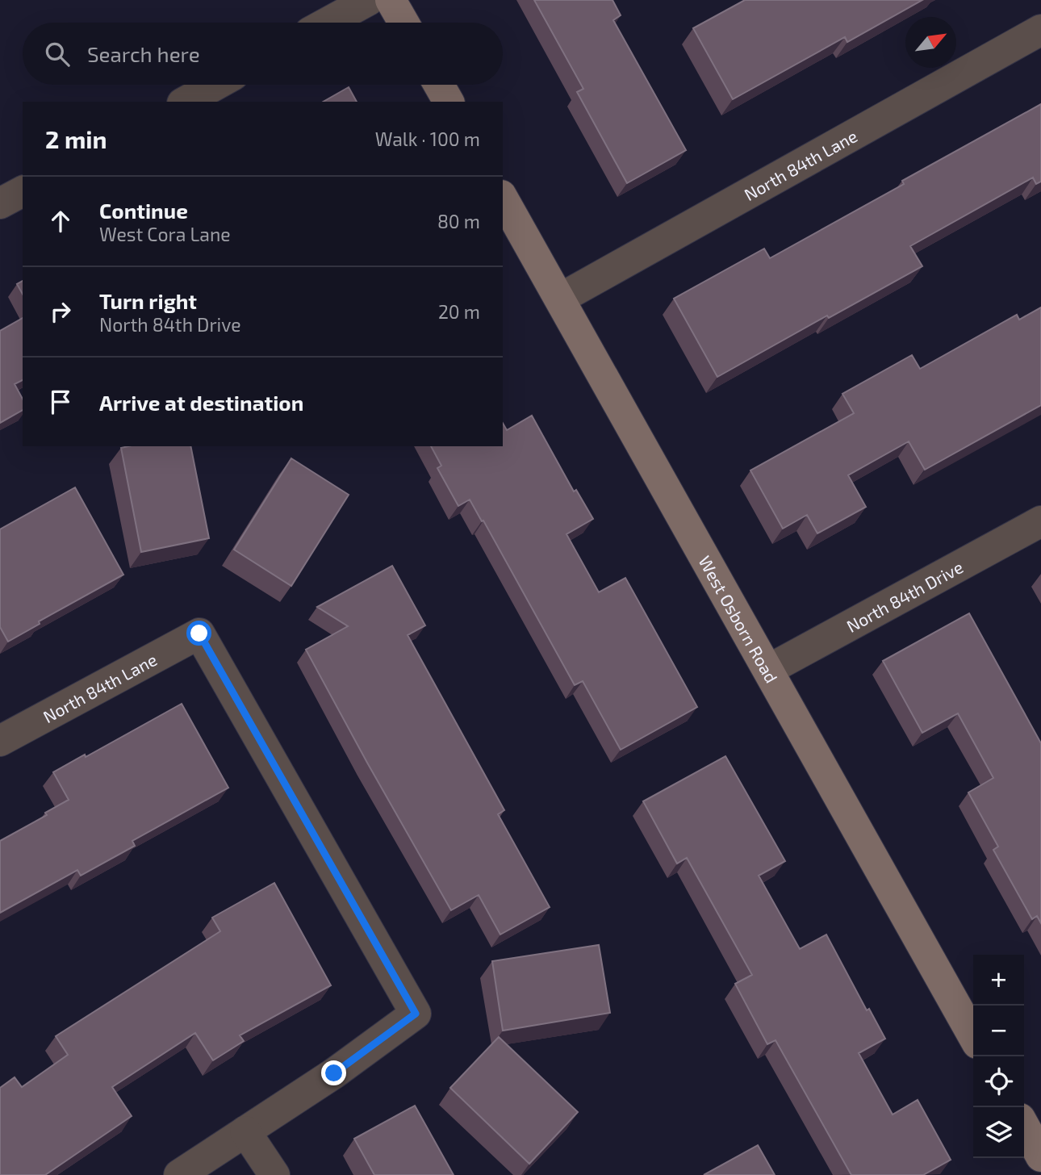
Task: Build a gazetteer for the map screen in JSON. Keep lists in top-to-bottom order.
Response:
{
  "streets": {
    "street": ["North 84th Lane", "North 84th Drive", "West Osborn Road"]
  },
  "crossings": [
    ["North 84th Lane", "West Osborn Road"],
    ["North 84th Drive", "West Osborn Road"]
  ],
  "north": "top right",
  "page": {
    "search": "Search here",
    "heading": ["2 min", "Walk · 100 m"],
    "list": [
      ["Continue", "West Cora Lane", "80 m"],
      ["Turn right", "North 84th Drive", "20 m"],
      "Arrive at destination"
    ],
    "map_buttons": ["+", "−"]
  }
}
